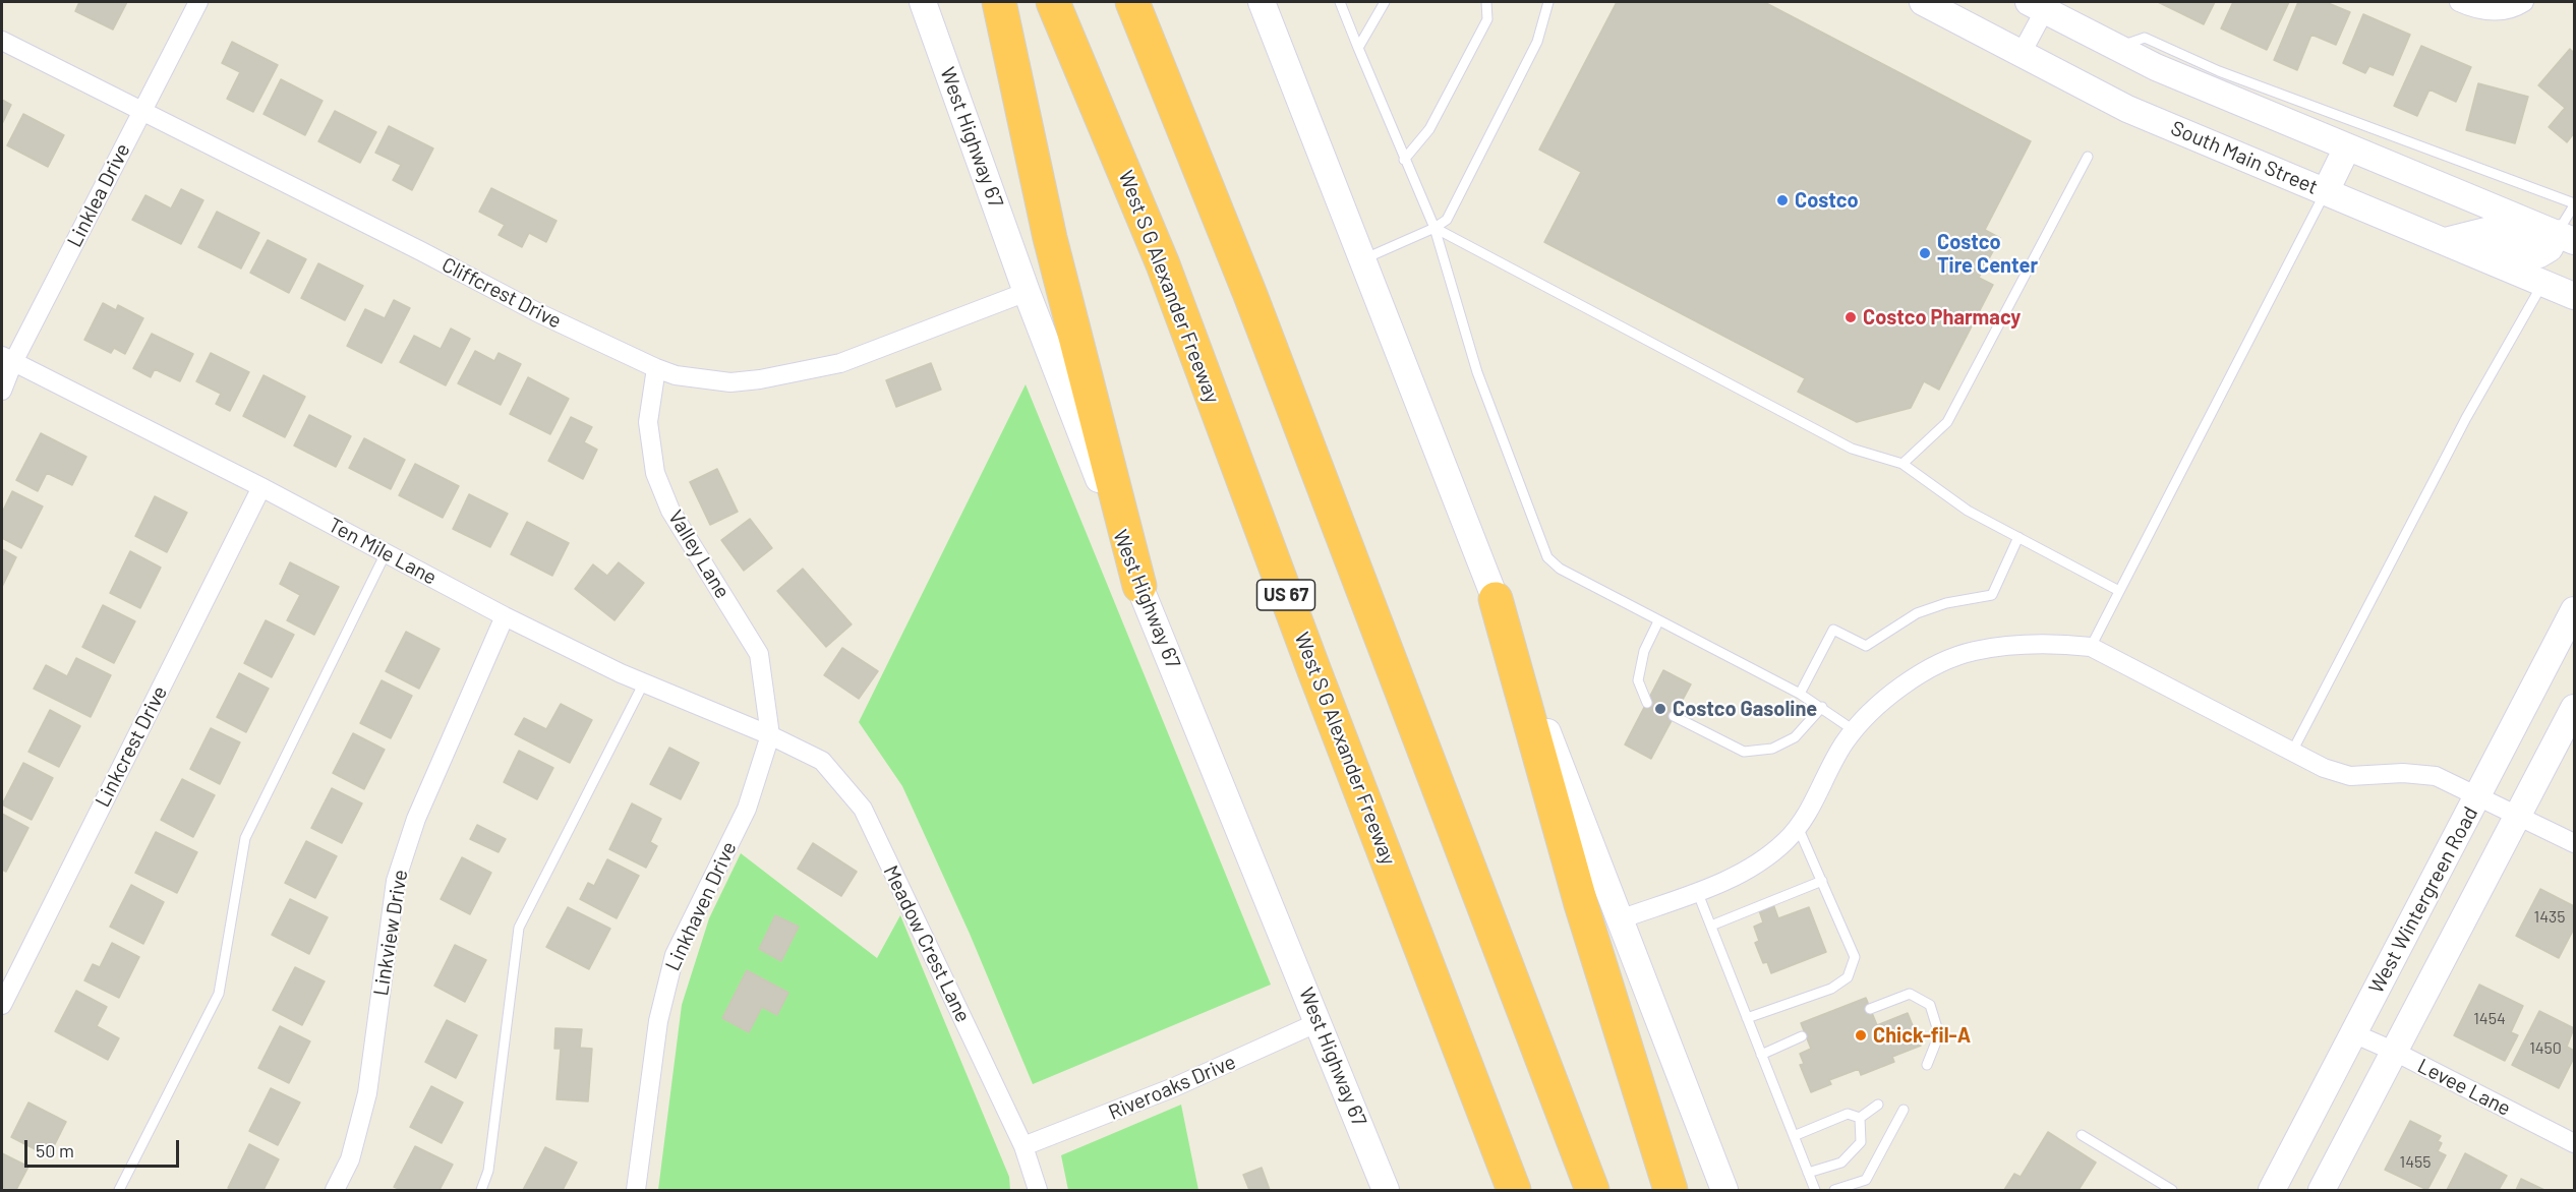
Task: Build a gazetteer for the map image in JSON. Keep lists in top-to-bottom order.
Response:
{
  "streets": {
    "highway": ["West S G Alexander Freeway", "US 67"],
    "main road": ["West Highway 67", "South Main Street", "West Wintergreen Road"],
    "street": [
      "Linklea Drive",
      "Cliffcrest Drive",
      "Ten Mile Lane",
      "Valley Lane",
      "Linkcrest Drive",
      "Linkhaven Drive",
      "Linkview Drive",
      "Meadow Crest Lane",
      "Riveroaks Drive",
      "Levee Lane"
    ]
  },
  "crossings": [
    ["West Highway 67", "Cliffcrest Drive"],
    ["West Highway 67", "Riveroaks Drive"],
    ["Linklea Drive", "Cliffcrest Drive"],
    ["Linklea Drive", "Ten Mile Lane"],
    ["Cliffcrest Drive", "Valley Lane"],
    ["Ten Mile Lane", "Valley Lane"],
    ["Ten Mile Lane", "Linkcrest Drive"],
    ["Ten Mile Lane", "Linkhaven Drive"],
    ["Ten Mile Lane", "Linkview Drive"],
    ["Ten Mile Lane", "Meadow Crest Lane"],
    ["Valley Lane", "Linkhaven Drive"],
    ["Valley Lane", "Meadow Crest Lane"],
    ["West Wintergreen Road", "Levee Lane"],
    ["Linkhaven Drive", "Meadow Crest Lane"],
    ["Meadow Crest Lane", "Riveroaks Drive"]
  ],
  "places": [
    "Costco",
    "Costco Tire Center",
    "Costco Pharmacy",
    "Costco Gasoline",
    "Chick-fil-A"
  ],
  "house_numbers": [
    "1435",
    "1454",
    "1450",
    "1455"
  ],
  "scale_bar": "50 m"
}
